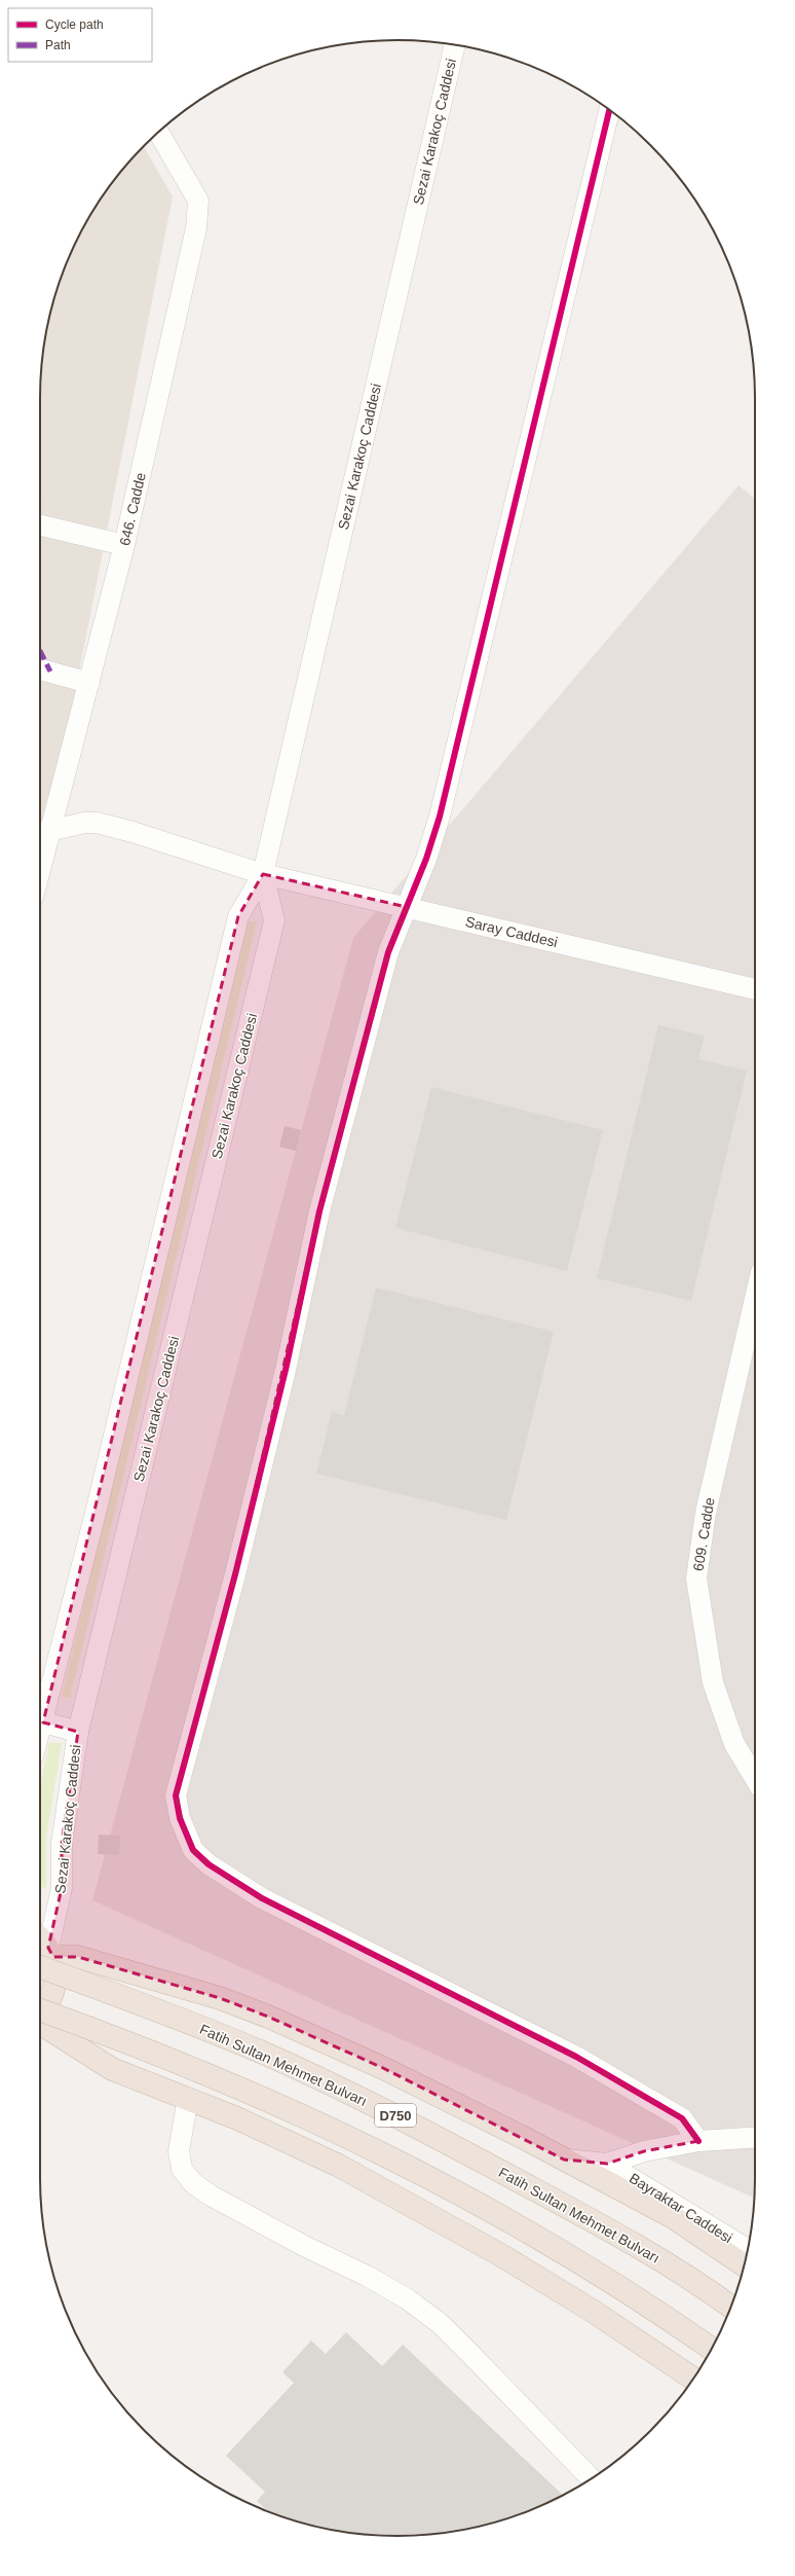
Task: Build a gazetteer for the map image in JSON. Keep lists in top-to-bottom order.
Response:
{
  "streets": {
    "highway": ["Fatih Sultan Mehmet Bulvarı", "D750"],
    "street": [
      "Sezai Karakoç Caddesi",
      "646. Cadde",
      "Saray Caddesi",
      "609. Cadde",
      "Bayraktar Caddesi"
    ]
  },
  "crossings": [
    ["Sezai Karakoç Caddesi", "Saray Caddesi"],
    ["Sezai Karakoç Caddesi", "Fatih Sultan Mehmet Bulvarı"],
    ["646. Cadde", "Saray Caddesi"]
  ],
  "legend": ["Cycle path", "Path"]
}
